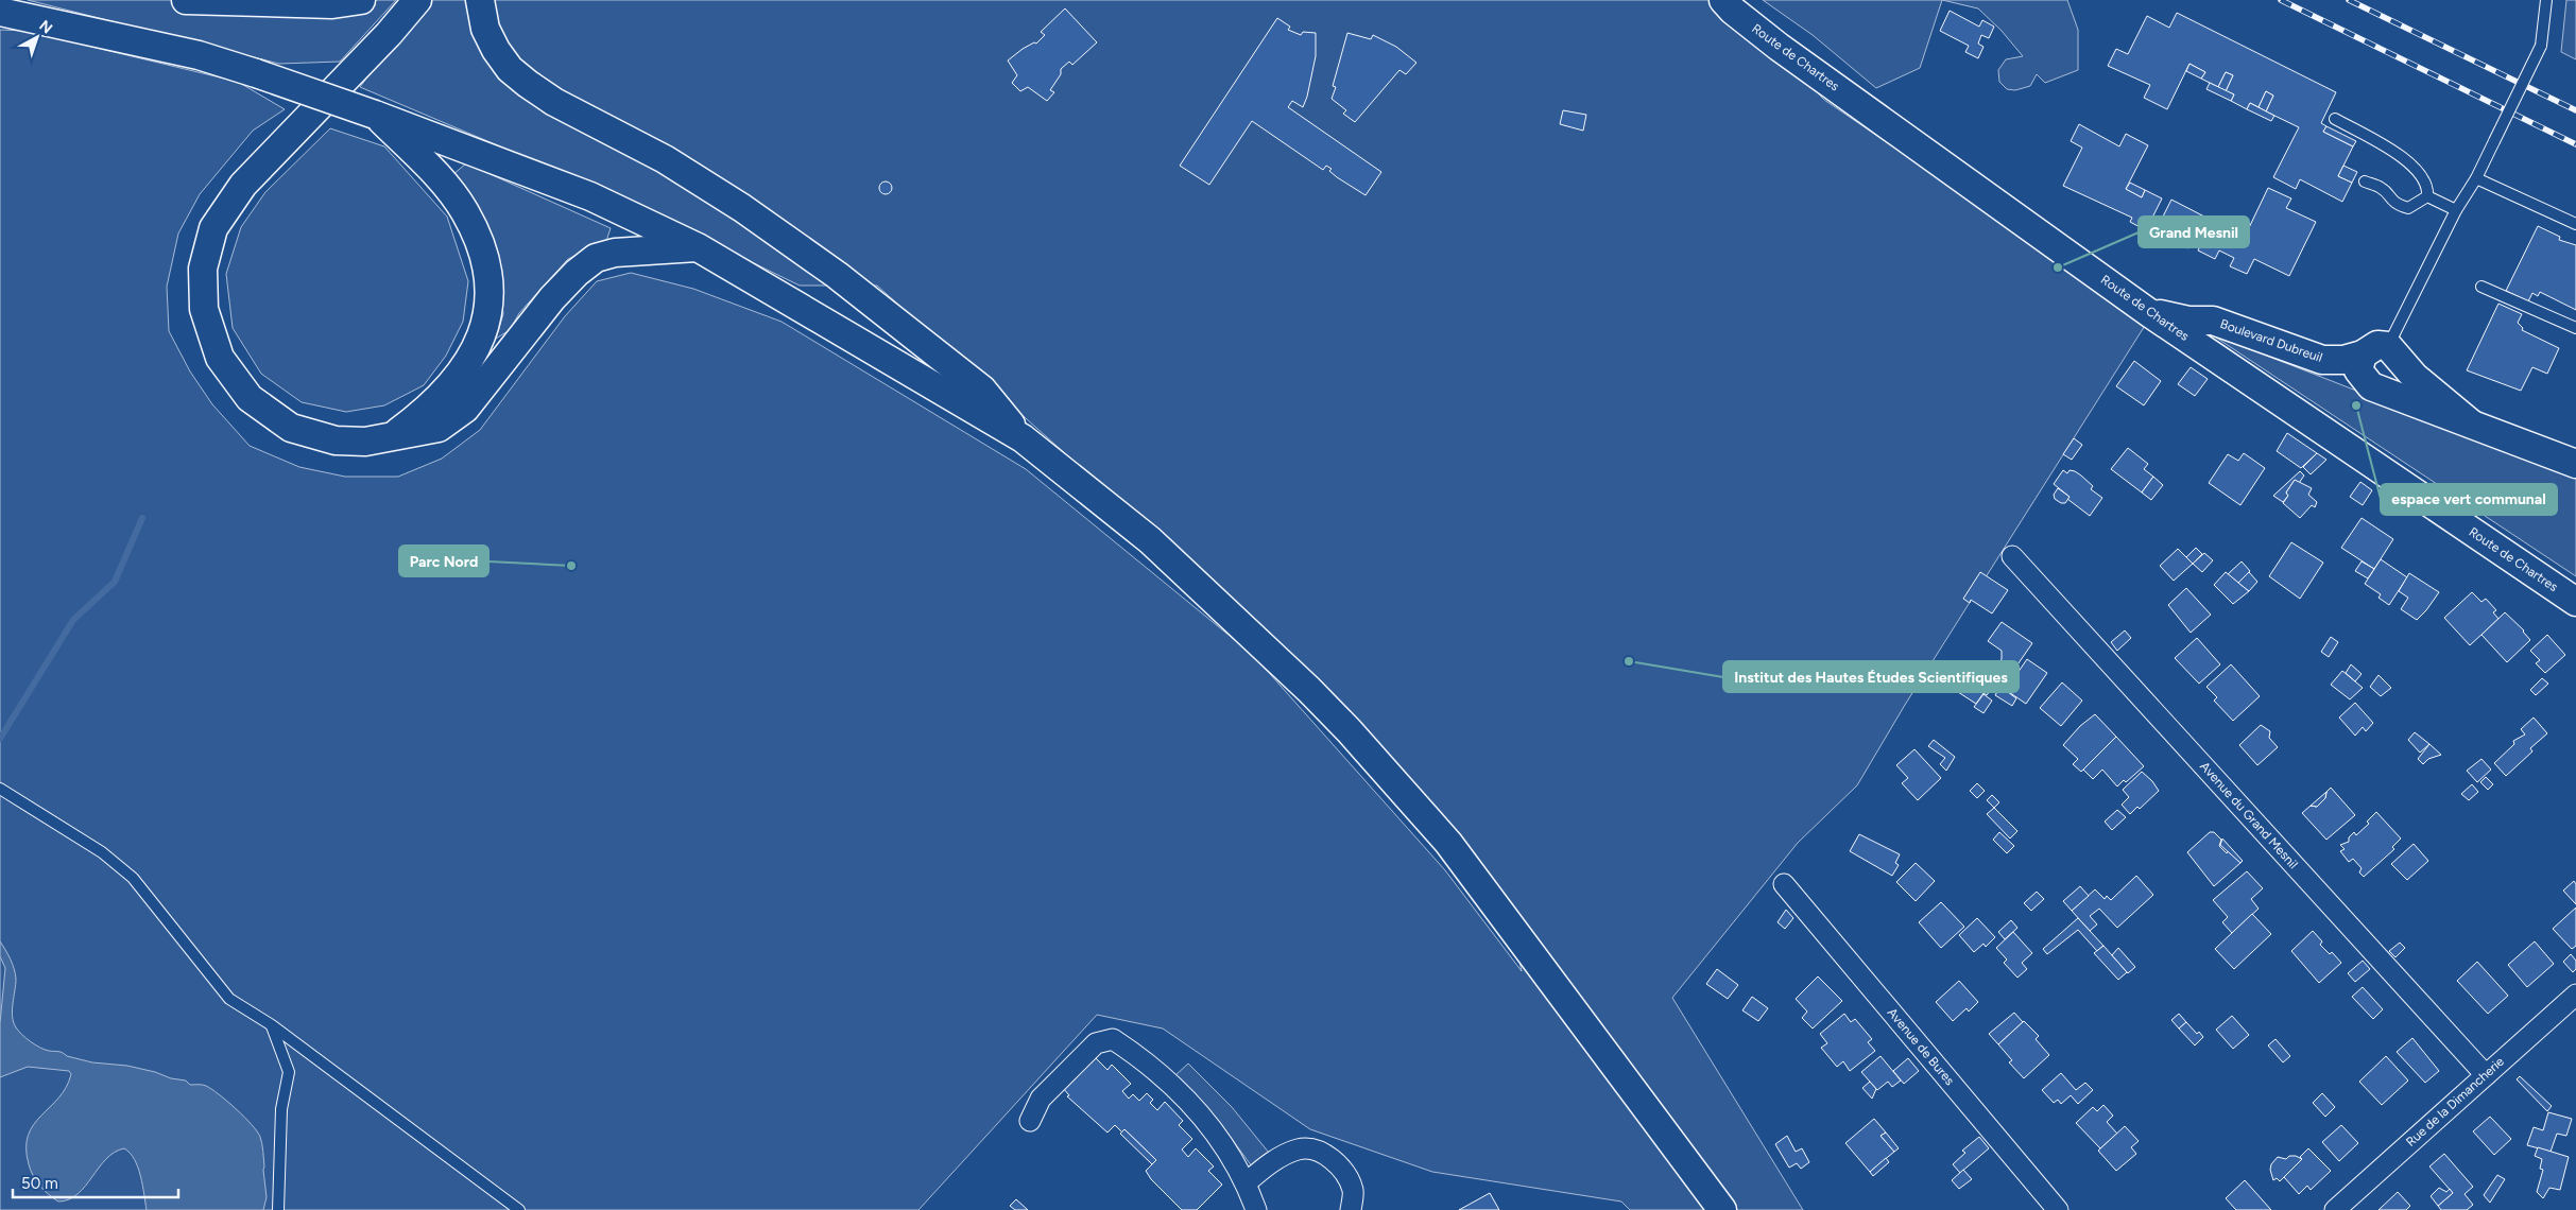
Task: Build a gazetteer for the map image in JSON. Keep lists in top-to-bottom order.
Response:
{
  "streets": {
    "main road": ["Route de Chartres", "Boulevard Dubreuil"],
    "street": ["Avenue du Grand Mesnil", "Avenue de Bures", "Rue de la Dimancherie"]
  },
  "crossings": [
    ["Route de Chartres", "Boulevard Dubreuil"],
    ["Avenue du Grand Mesnil", "Rue de la Dimancherie"]
  ],
  "places": [
    "Grand Mesnil",
    "espace vert communal",
    "Parc Nord",
    "Institut des Hautes Études Scientifiques"
  ],
  "scale_bar": "50 m",
  "north": "top right"
}
